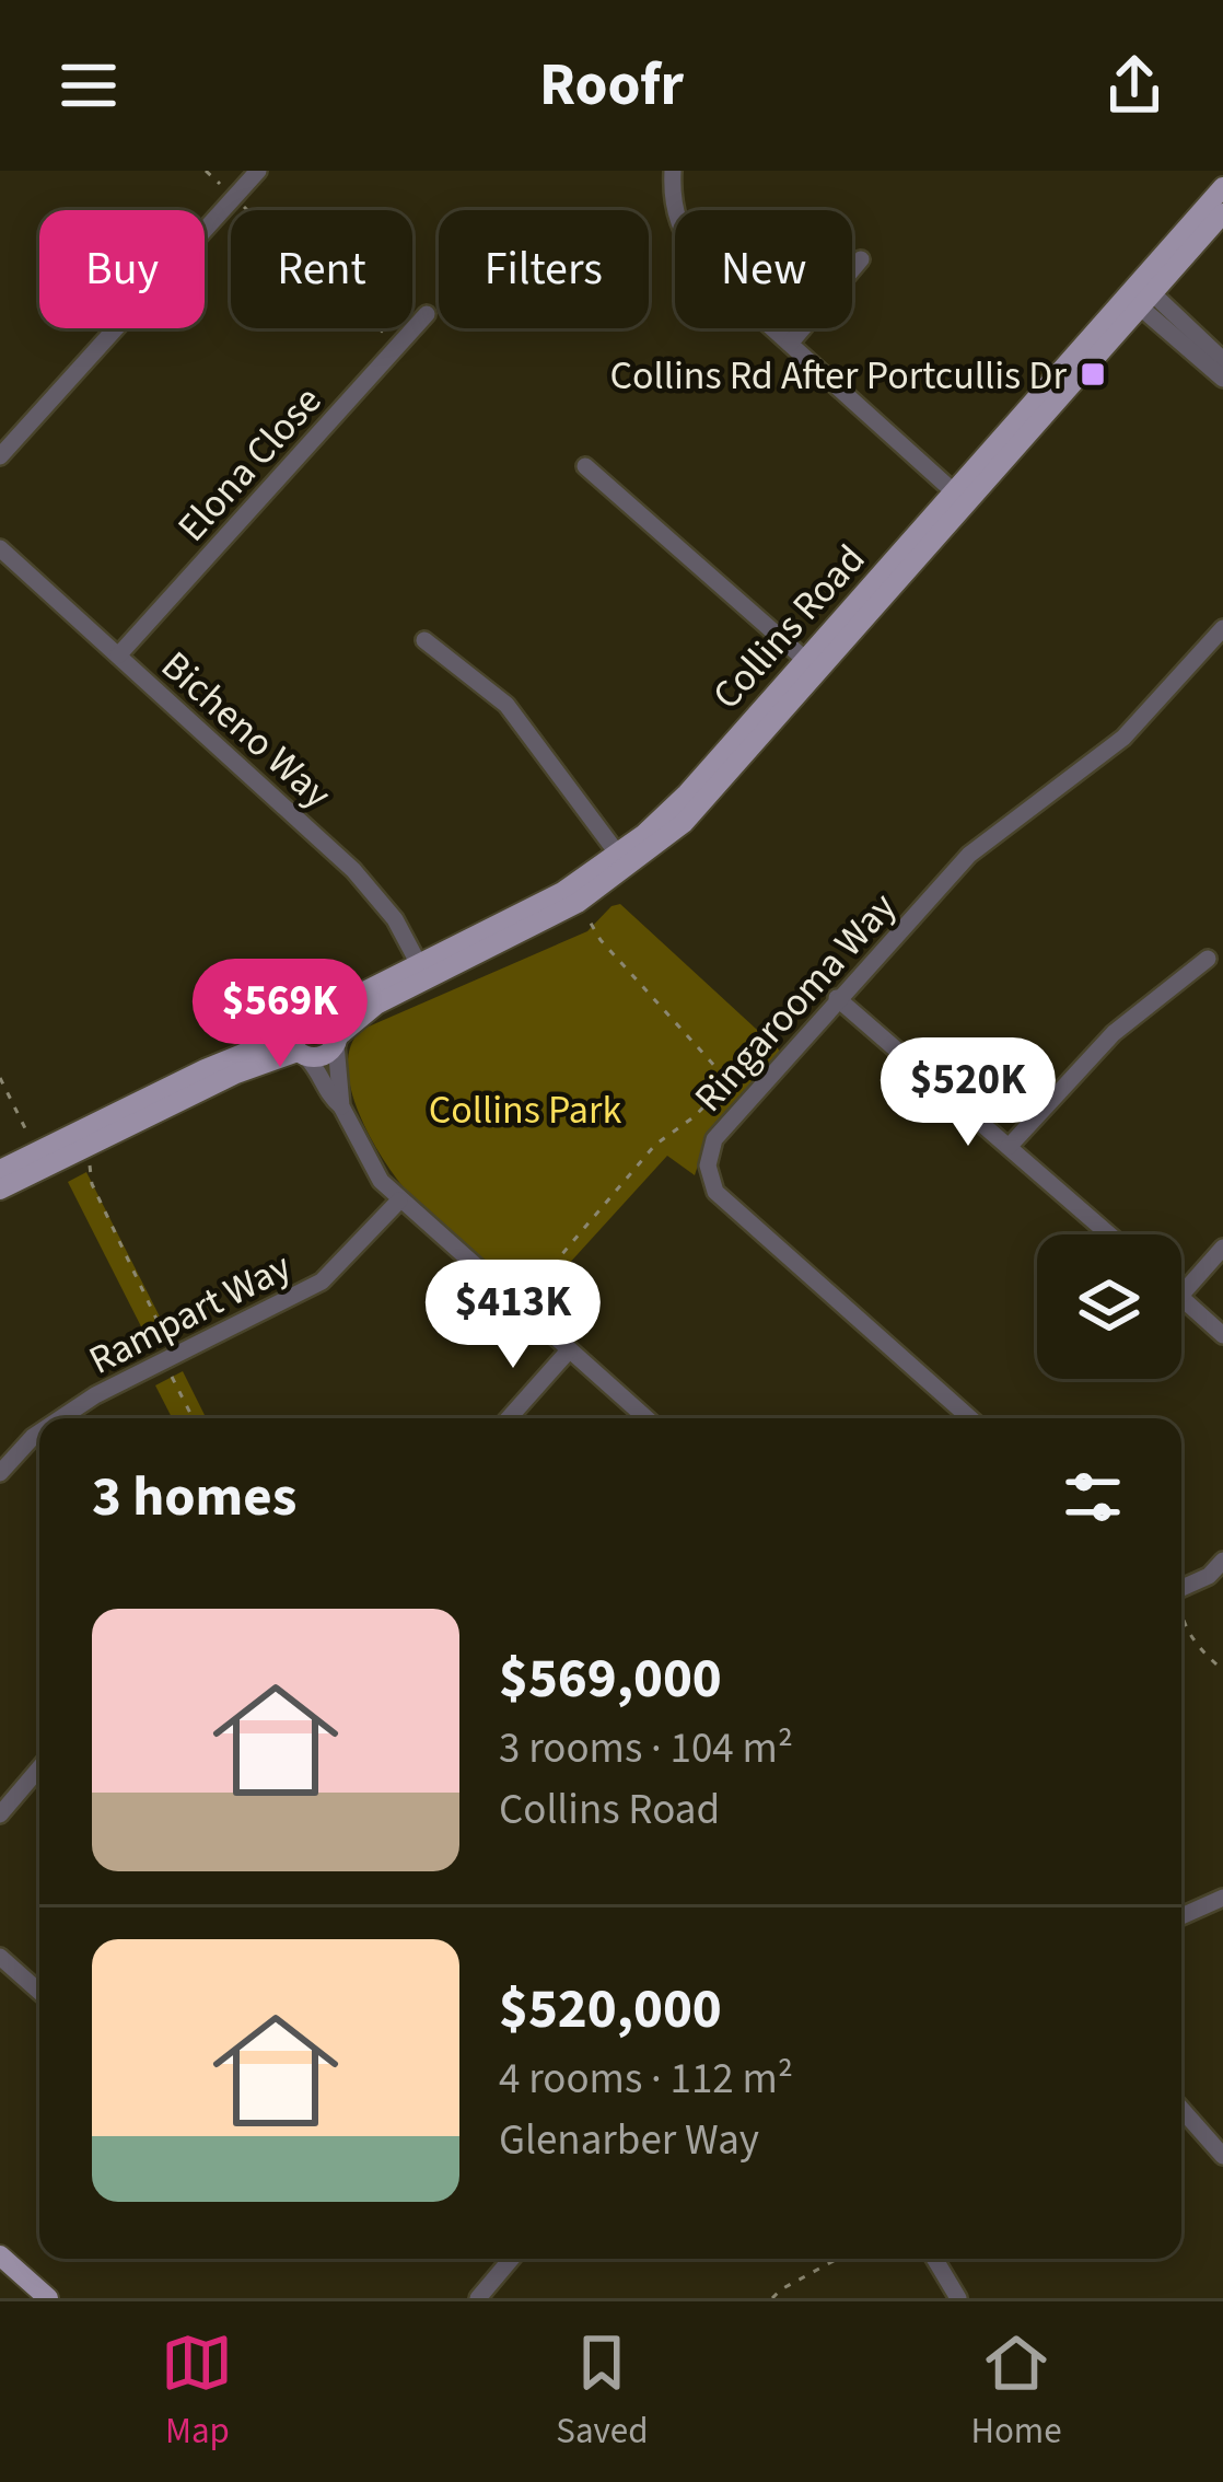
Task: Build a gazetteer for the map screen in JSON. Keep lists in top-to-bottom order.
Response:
{
  "streets": {
    "main road": ["Collins Road"],
    "street": [
      "Elona Close",
      "Bicheno Way",
      "Ringarooma Way",
      "Rampart Way"
    ]
  },
  "crossings": [
    ["Elona Close", "Bicheno Way"],
    ["Collins Road", "Bicheno Way"]
  ],
  "parks": ["Collins Park"],
  "places": {
    "transit": ["Collins Rd After Portcullis Dr"]
  },
  "page": {
    "header": "Roofr",
    "chip": [
      "Buy",
      "Rent",
      "Filters",
      "New"
    ],
    "price": ["$569K", "$520K", "$413K"],
    "heading": "3 homes",
    "list": [
      {
        "name": "$569,000",
        "note": "3 rooms · 104 m² · Collins Road"
      },
      {
        "name": "$520,000",
        "note": "4 rooms · 112 m² · Glenarber Way"
      }
    ],
    "tabs": ["Map", "Saved", "Home"]
  }
}
